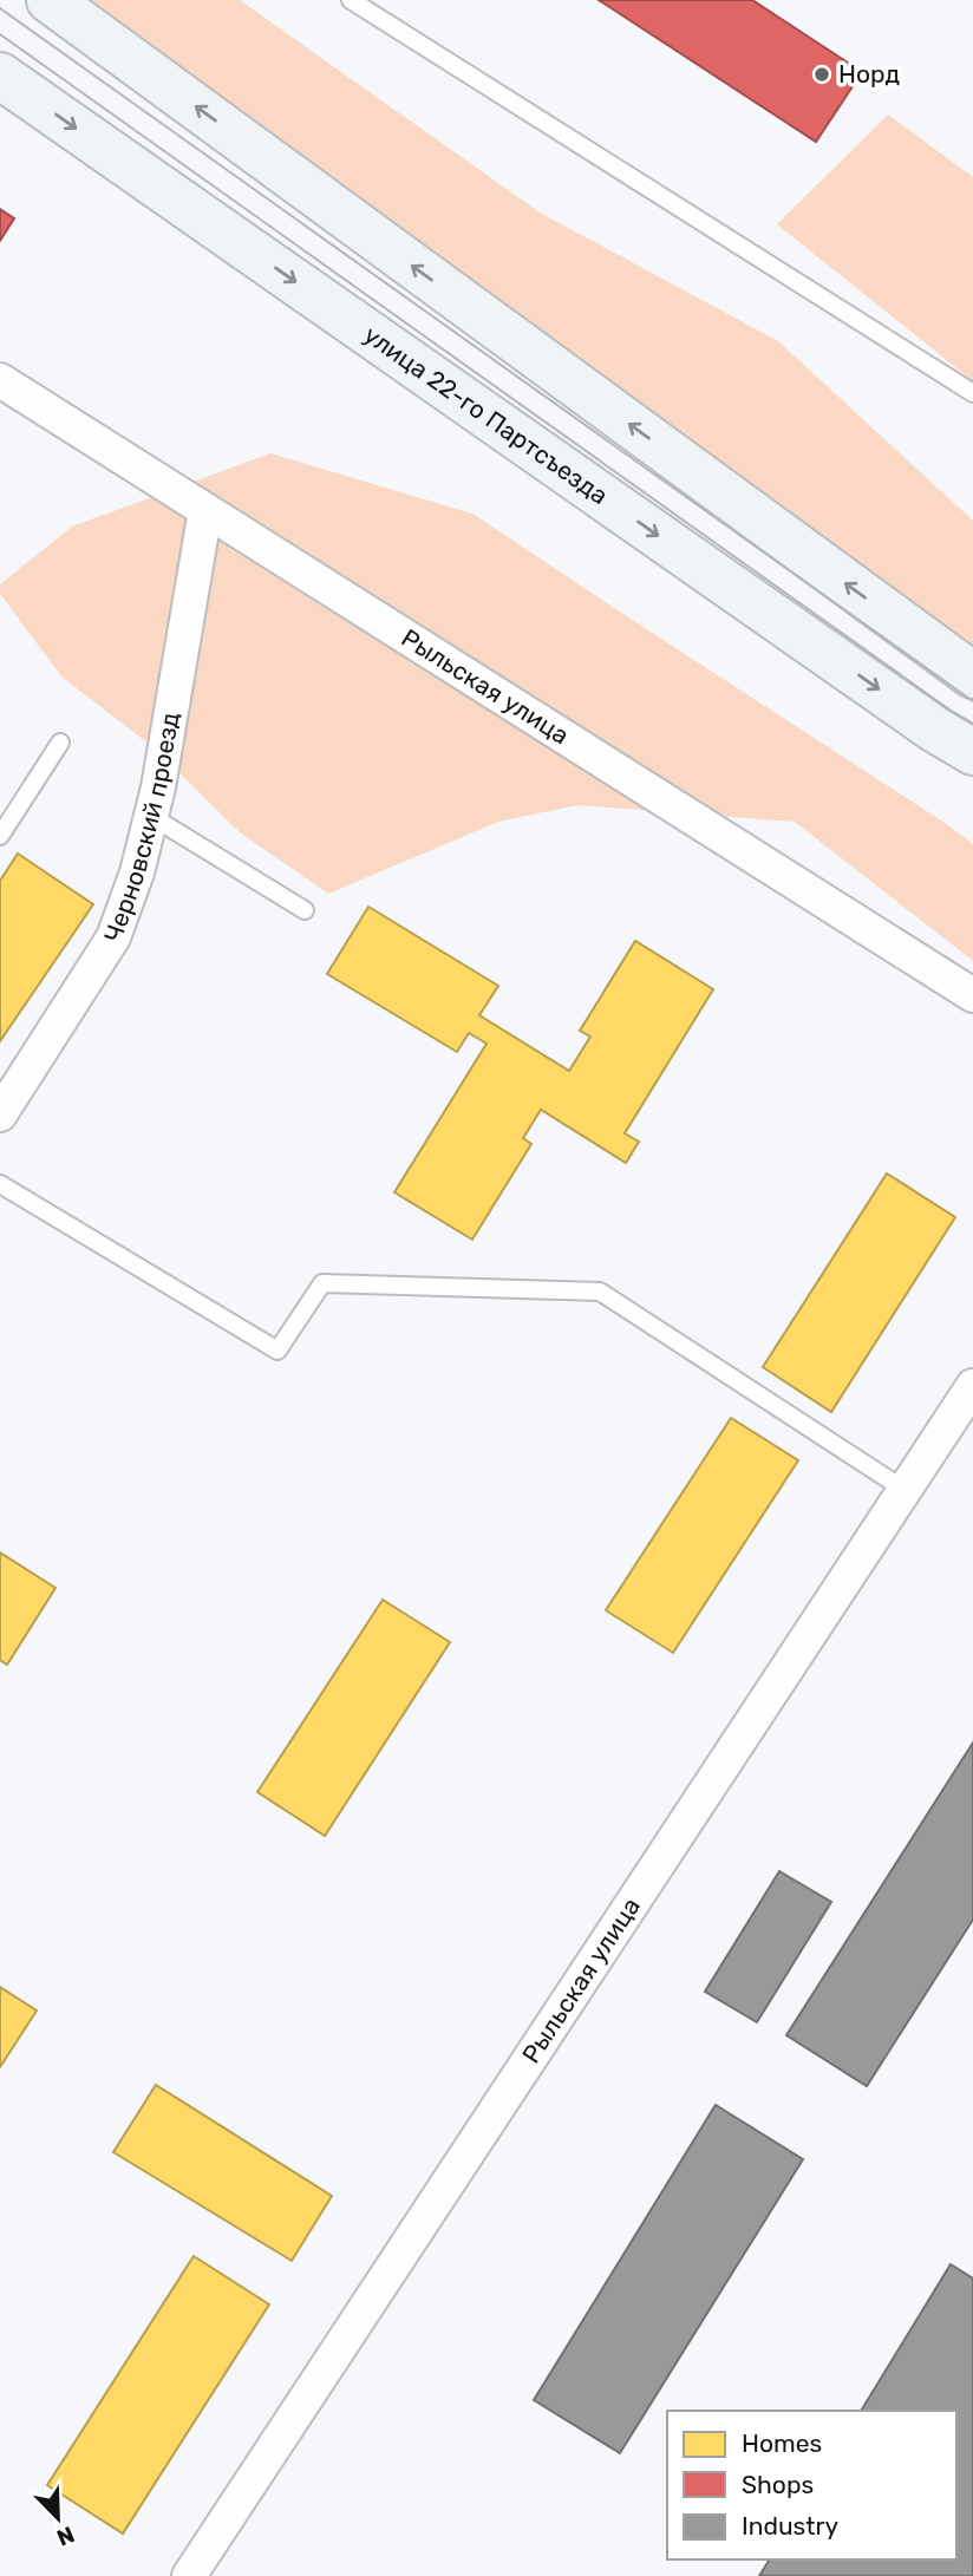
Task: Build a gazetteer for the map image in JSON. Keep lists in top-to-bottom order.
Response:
{
  "streets": {
    "main road": ["улица 22-го Партсъезда"],
    "street": ["Рыльская улица", "Черновский проезд"]
  },
  "crossings": [
    ["Рыльская улица", "Черновский проезд"]
  ],
  "places": ["Норд"],
  "legend": ["Homes", "Shops", "Industry"],
  "north": "bottom right"
}
